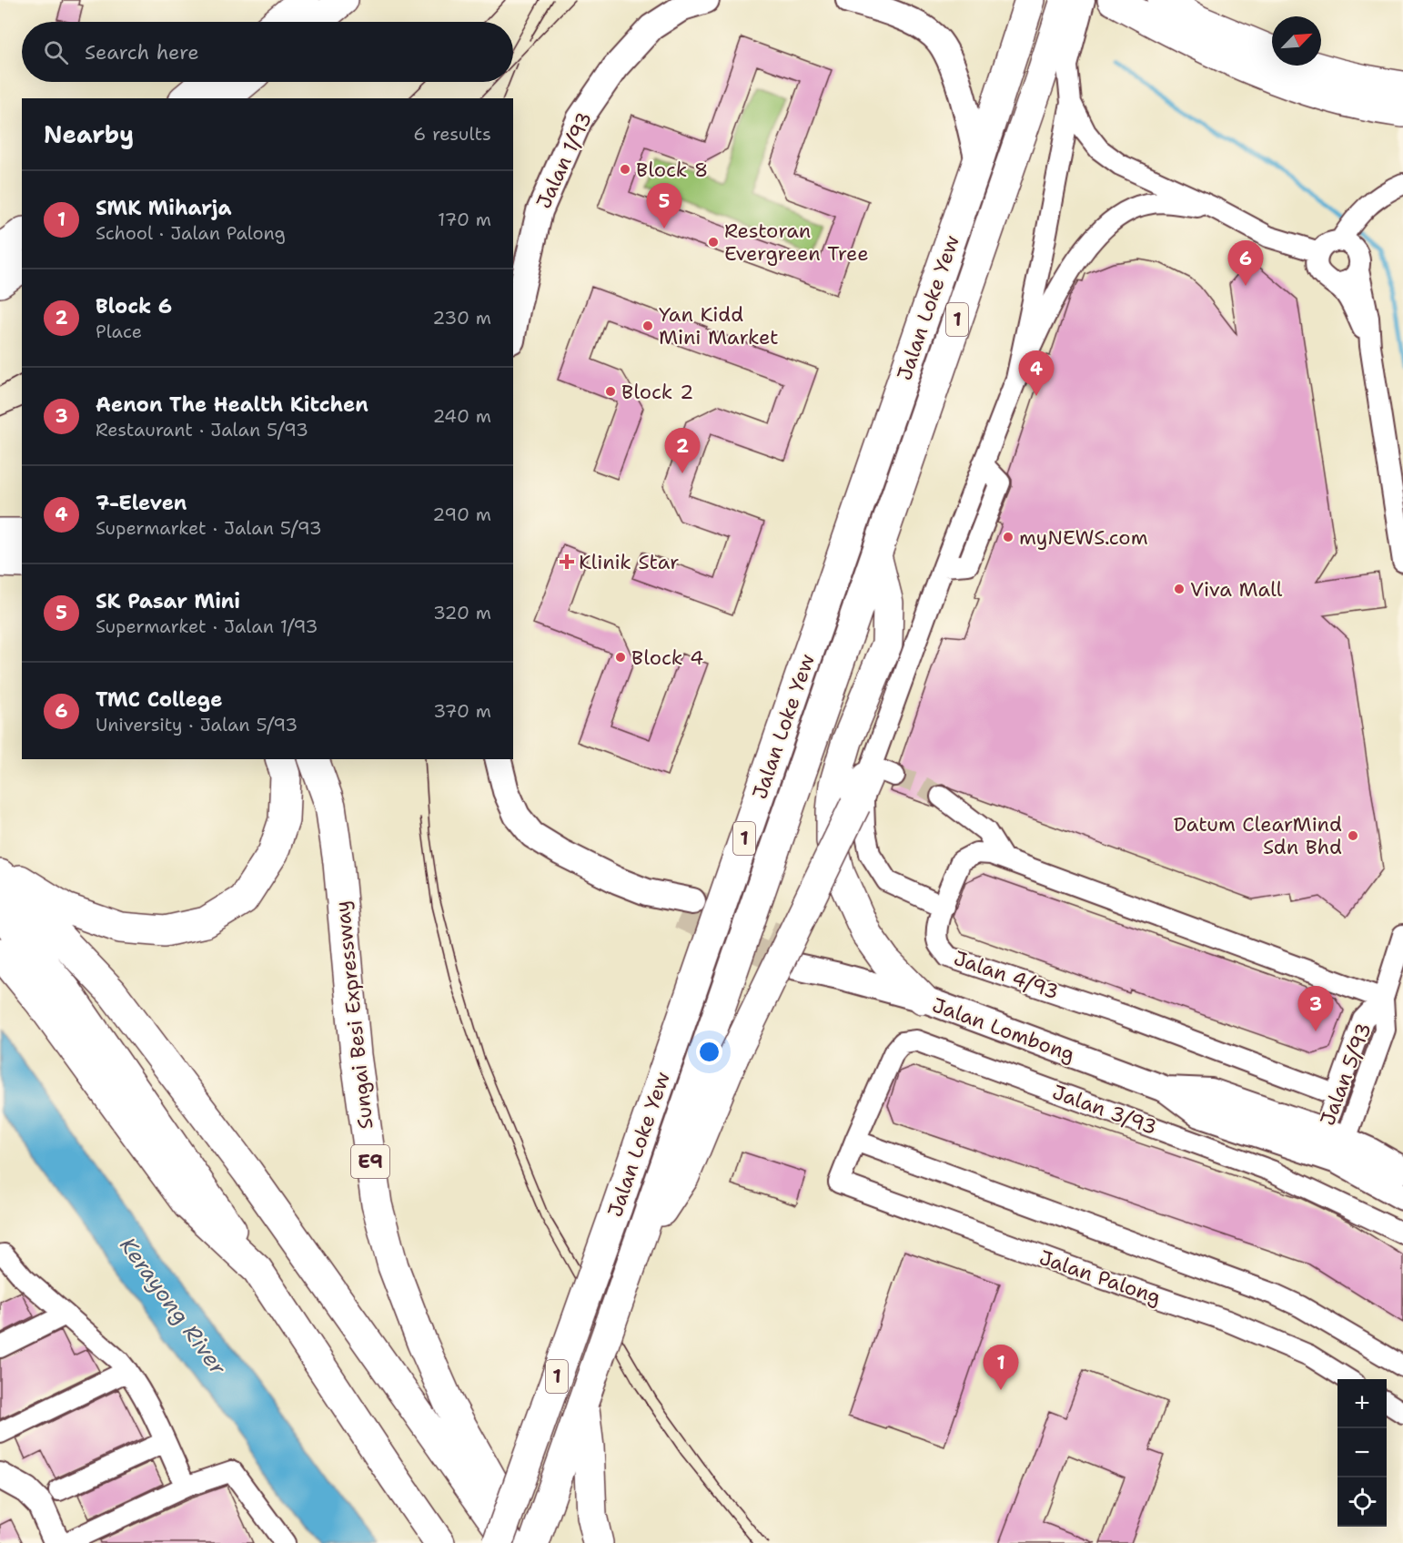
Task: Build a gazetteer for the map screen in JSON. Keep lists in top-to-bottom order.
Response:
{
  "streets": {
    "highway": [
      "Jalan Loke Yew",
      "1",
      "Sungai Besi Expressway",
      "E9"
    ],
    "street": [
      "Jalan 1/93",
      "Jalan 4/93",
      "Jalan Lombong",
      "Jalan 5/93",
      "Jalan 3/93",
      "Jalan Palong"
    ]
  },
  "crossings": [
    ["Jalan 4/93", "Jalan 5/93"],
    ["Jalan Lombong", "Jalan 5/93"],
    ["Jalan 3/93", "Jalan Palong"]
  ],
  "water": ["Kerayong River"],
  "places": {
    "other": [
      "Block 8",
      "Restoran Evergreen Tree",
      "Yan Kidd Mini Market",
      "Block 2",
      "myNEWS.com",
      "Viva Mall",
      "Block 4",
      "Datum ClearMind Sdn Bhd"
    ],
    "health": ["Klinik Star"]
  },
  "north": "top right",
  "page": {
    "search": "Search here",
    "heading": ["Nearby", "6 results"],
    "list": [
      {
        "mark": "1",
        "name": "SMK Miharja",
        "note": "School · Jalan Palong",
        "value": "170 m"
      },
      {
        "mark": "2",
        "name": "Block 6",
        "note": "Place",
        "value": "230 m"
      },
      {
        "mark": "3",
        "name": "Aenon The Health Kitchen",
        "note": "Restaurant · Jalan 5/93",
        "value": "240 m"
      },
      {
        "mark": "4",
        "name": "7-Eleven",
        "note": "Supermarket · Jalan 5/93",
        "value": "290 m"
      },
      {
        "mark": "5",
        "name": "SK Pasar Mini",
        "note": "Supermarket · Jalan 1/93",
        "value": "320 m"
      },
      {
        "mark": "6",
        "name": "TMC College",
        "note": "University · Jalan 5/93",
        "value": "370 m"
      }
    ],
    "pins": [
      "5",
      "6",
      "4",
      "2",
      "3",
      "1"
    ],
    "map_buttons": ["+", "−"]
  }
}
